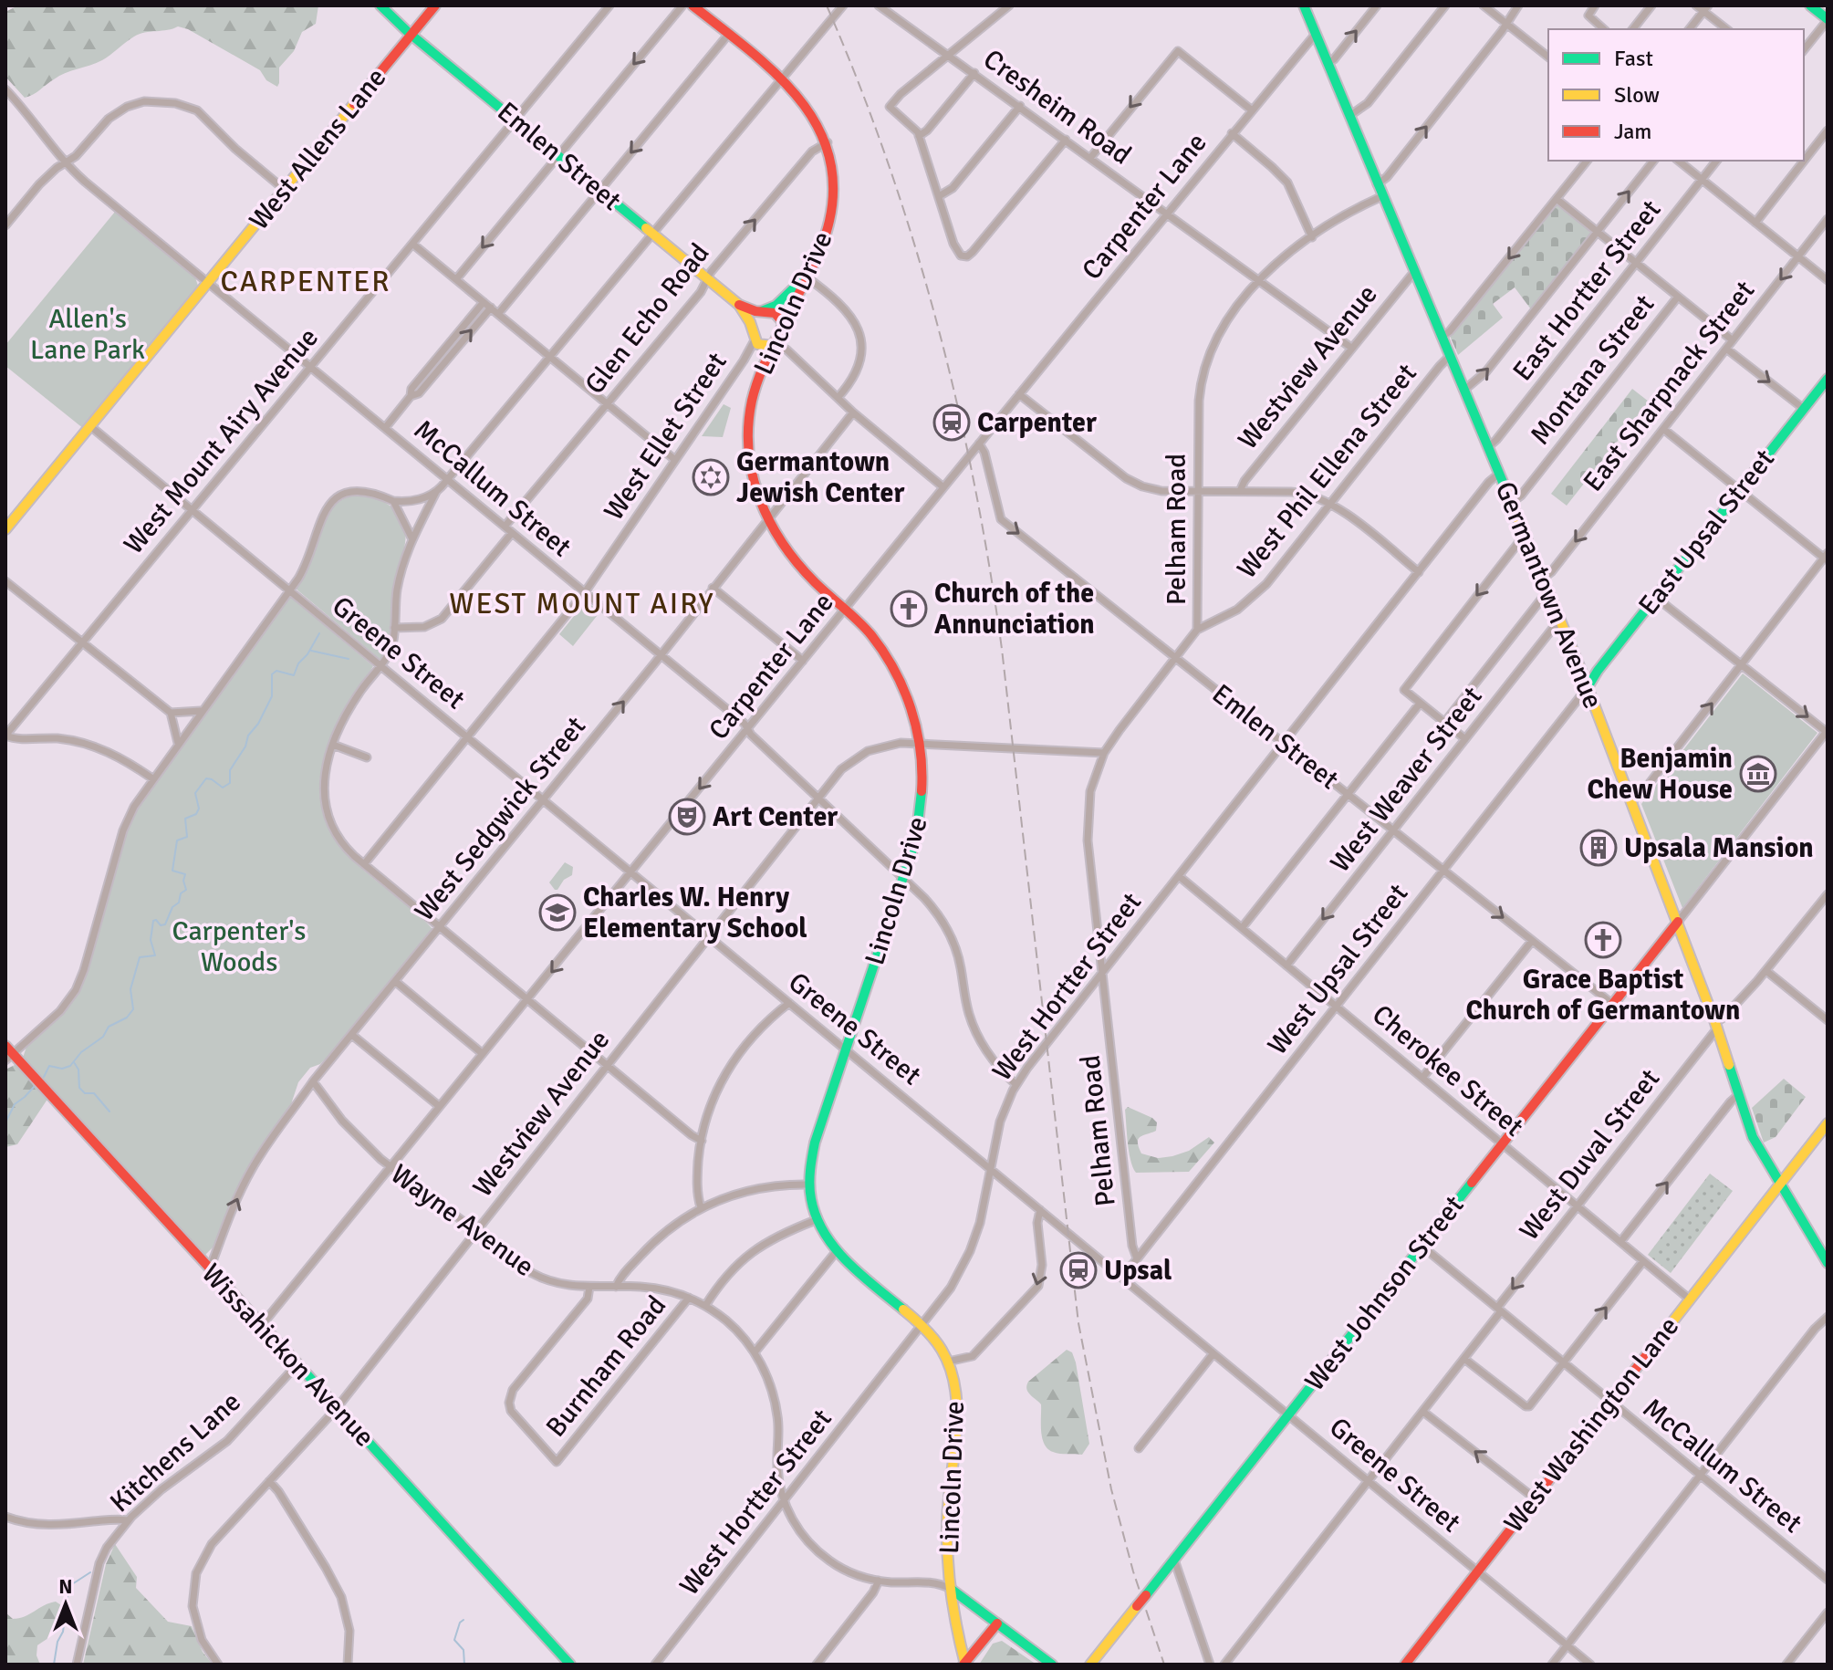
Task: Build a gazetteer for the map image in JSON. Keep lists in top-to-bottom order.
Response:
{
  "streets": {
    "main road": [
      "West Allens Lane",
      "Emlen Street",
      "Lincoln Drive",
      "East Upsal Street",
      "Germantown Avenue",
      "Wayne Avenue",
      "West Johnson Street",
      "Wissahickon Avenue",
      "West Washington Lane"
    ],
    "street": [
      "Cresheim Road",
      "Carpenter Lane",
      "East Hortter Street",
      "Glen Echo Road",
      "Westview Avenue",
      "Montana Street",
      "East Sharpnack Street",
      "West Ellet Street",
      "West Mount Airy Avenue",
      "West Phil Ellena Street",
      "McCallum Street",
      "Pelham Road",
      "Greene Street",
      "West Weaver Street",
      "West Sedgwick Street",
      "West Upsal Street",
      "West Hortter Street",
      "Cherokee Street",
      "West Duval Street",
      "Burnham Road",
      "Kitchens Lane"
    ]
  },
  "crossings": [
    ["Cresheim Road", "Carpenter Lane"],
    ["Cresheim Road", "Westview Avenue"],
    ["Cresheim Road", "Pelham Road"],
    ["West Allens Lane", "Emlen Street"],
    ["West Allens Lane", "McCallum Street"],
    ["West Allens Lane", "Greene Street"],
    ["Emlen Street", "Carpenter Lane"],
    ["Emlen Street", "Lincoln Drive"],
    ["Emlen Street", "Glen Echo Road"],
    ["Emlen Street", "West Ellet Street"],
    ["Emlen Street", "West Mount Airy Avenue"],
    ["Emlen Street", "Pelham Road"],
    ["Emlen Street", "West Weaver Street"],
    ["Emlen Street", "West Upsal Street"],
    ["Emlen Street", "West Hortter Street"],
    ["Emlen Street", "West Johnson Street"],
    ["Carpenter Lane", "Lincoln Drive"],
    ["Carpenter Lane", "McCallum Street"],
    ["Carpenter Lane", "Germantown Avenue"],
    ["Carpenter Lane", "Greene Street"],
    ["Carpenter Lane", "Wayne Avenue"],
    ["Carpenter Lane", "Wissahickon Avenue"],
    ["East Hortter Street", "Germantown Avenue"],
    ["Lincoln Drive", "Glen Echo Road"],
    ["Lincoln Drive", "Westview Avenue"],
    ["Lincoln Drive", "West Ellet Street"],
    ["Lincoln Drive", "McCallum Street"],
    ["Lincoln Drive", "Greene Street"],
    ["Lincoln Drive", "West Sedgwick Street"],
    ["Lincoln Drive", "West Hortter Street"],
    ["Lincoln Drive", "Wayne Avenue"],
    ["Lincoln Drive", "Burnham Road"],
    ["Glen Echo Road", "McCallum Street"],
    ["Westview Avenue", "McCallum Street"],
    ["Westview Avenue", "Germantown Avenue"],
    ["Westview Avenue", "Greene Street"],
    ["Westview Avenue", "Wayne Avenue"],
    ["Westview Avenue", "Wissahickon Avenue"],
    ["Montana Street", "Germantown Avenue"],
    ["East Sharpnack Street", "Germantown Avenue"],
    ["West Ellet Street", "McCallum Street"],
    ["West Ellet Street", "Greene Street"],
    ["West Mount Airy Avenue", "McCallum Street"],
    ["West Mount Airy Avenue", "Greene Street"],
    ["West Phil Ellena Street", "Pelham Road"],
    ["West Phil Ellena Street", "Germantown Avenue"],
    ["McCallum Street", "West Sedgwick Street"],
    ["McCallum Street", "West Hortter Street"],
    ["McCallum Street", "West Duval Street"],
    ["McCallum Street", "West Johnson Street"],
    ["McCallum Street", "West Washington Lane"],
    ["Pelham Road", "Germantown Avenue"],
    ["Pelham Road", "West Upsal Street"],
    ["Pelham Road", "West Hortter Street"],
    ["East Upsal Street", "Germantown Avenue"],
    ["East Upsal Street", "West Upsal Street"],
    ["Germantown Avenue", "West Weaver Street"],
    ["Germantown Avenue", "West Upsal Street"],
    ["Germantown Avenue", "West Hortter Street"],
    ["Germantown Avenue", "West Duval Street"],
    ["Germantown Avenue", "West Johnson Street"],
    ["Germantown Avenue", "West Washington Lane"],
    ["Greene Street", "West Sedgwick Street"],
    ["Greene Street", "West Upsal Street"],
    ["Greene Street", "West Hortter Street"],
    ["Greene Street", "West Duval Street"],
    ["Greene Street", "West Johnson Street"],
    ["Greene Street", "West Washington Lane"],
    ["West Weaver Street", "Cherokee Street"],
    ["West Sedgwick Street", "Wayne Avenue"],
    ["West Sedgwick Street", "Wissahickon Avenue"],
    ["West Upsal Street", "Cherokee Street"],
    ["West Hortter Street", "Cherokee Street"],
    ["West Hortter Street", "Wayne Avenue"],
    ["Cherokee Street", "West Duval Street"],
    ["Cherokee Street", "West Johnson Street"],
    ["Cherokee Street", "West Washington Lane"],
    ["Wayne Avenue", "Burnham Road"],
    ["Wissahickon Avenue", "Kitchens Lane"]
  ],
  "one_way": [
    "Glen Echo Road",
    "East Sharpnack Street",
    "West Weaver Street",
    "West Sedgwick Street"
  ],
  "districts": ["CARPENTER", "WEST MOUNT AIRY"],
  "parks": ["Allen's Lane Park", "Carpenter's Woods"],
  "places": {
    "station": ["Carpenter", "Upsal"],
    "synagogue": ["Germantown Jewish Center"],
    "church": ["Church of the Annunciation", "Grace Baptist Church of Germantown"],
    "museum": ["Benjamin Chew House"],
    "theatre": ["Art Center"],
    "building": ["Upsala Mansion"],
    "school or university": ["Charles W. Henry Elementary School"]
  },
  "legend": ["Fast", "Slow", "Jam"],
  "north": "top"
}
